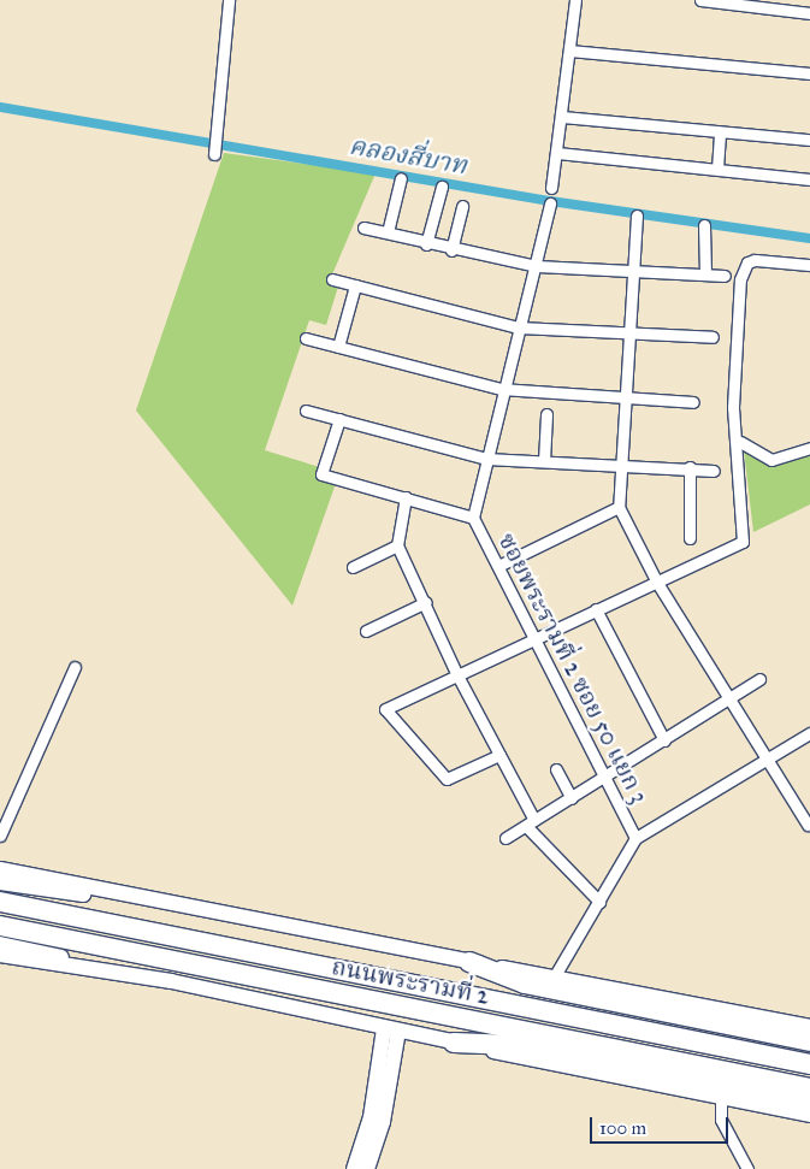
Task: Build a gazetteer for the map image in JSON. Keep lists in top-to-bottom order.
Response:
{
  "streets": {
    "highway": ["ถนนพระรามที่ 2"],
    "street": ["ซอยพระรามที่ 2 ซอย 50 แยก 3"]
  },
  "water": ["คลองสี่บาท"],
  "scale_bar": "100 m"
}
